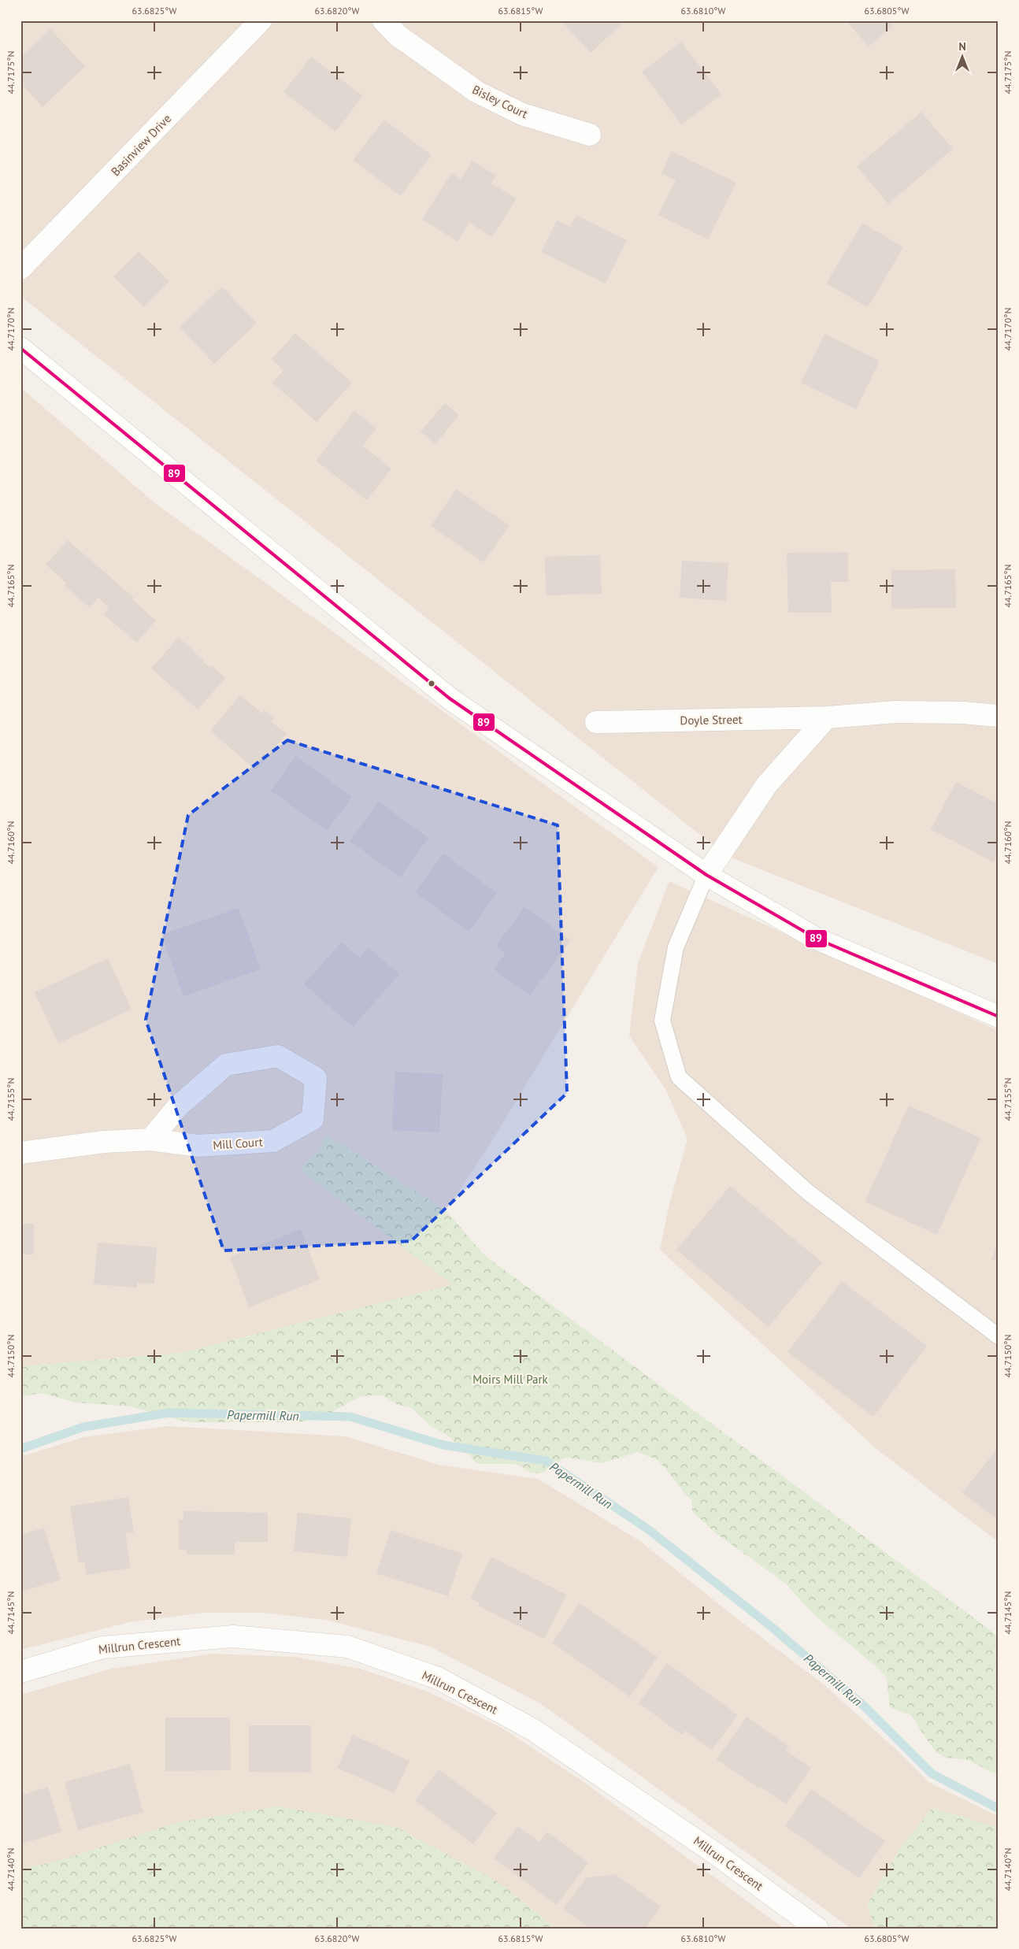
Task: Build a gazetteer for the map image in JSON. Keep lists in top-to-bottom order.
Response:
{
  "streets": {
    "street": [
      "Bisley Court",
      "Basinview Drive",
      "Doyle Street",
      "Mill Court",
      "Millrun Crescent"
    ]
  },
  "water": ["Papermill Run"],
  "parks": ["Moirs Mill Park"],
  "lines": ["transit line 89"],
  "north": "top",
  "coordinates": [
    "63.6825°W",
    "63.6820°W",
    "63.6815°W",
    "63.6810°W",
    "63.6805°W",
    "44.7175°N",
    "44.7170°N",
    "44.7165°N",
    "44.7160°N",
    "44.7155°N",
    "44.7150°N",
    "44.7145°N",
    "44.7140°N"
  ]
}
